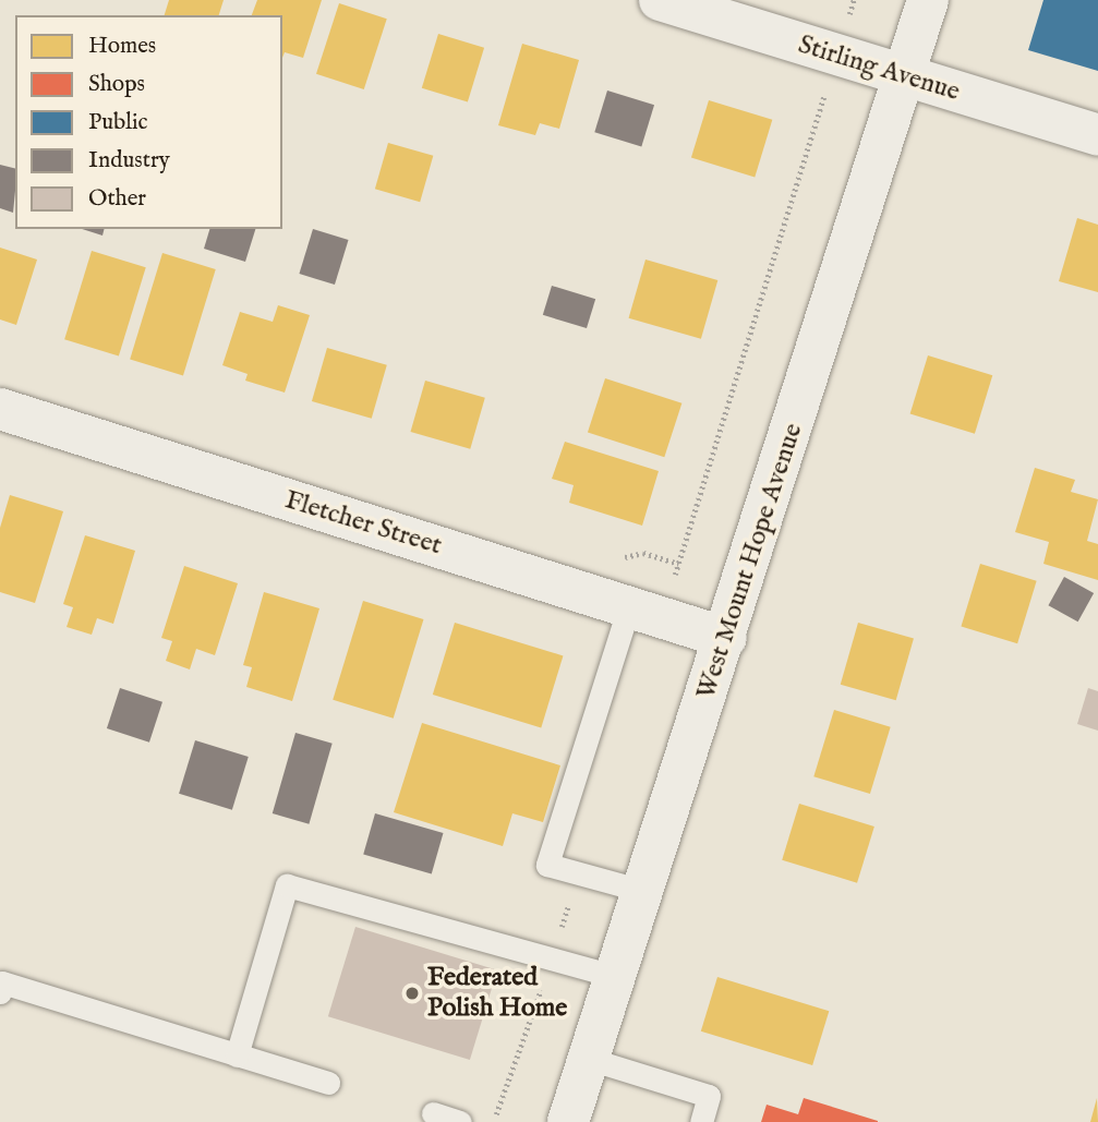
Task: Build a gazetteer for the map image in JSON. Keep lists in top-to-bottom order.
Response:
{
  "streets": {
    "street": ["Stirling Avenue", "Fletcher Street", "West Mount Hope Avenue"]
  },
  "crossings": [
    ["Stirling Avenue", "West Mount Hope Avenue"],
    ["Fletcher Street", "West Mount Hope Avenue"]
  ],
  "places": ["Federated Polish Home"],
  "legend": [
    "Homes",
    "Shops",
    "Public",
    "Industry",
    "Other"
  ]
}
